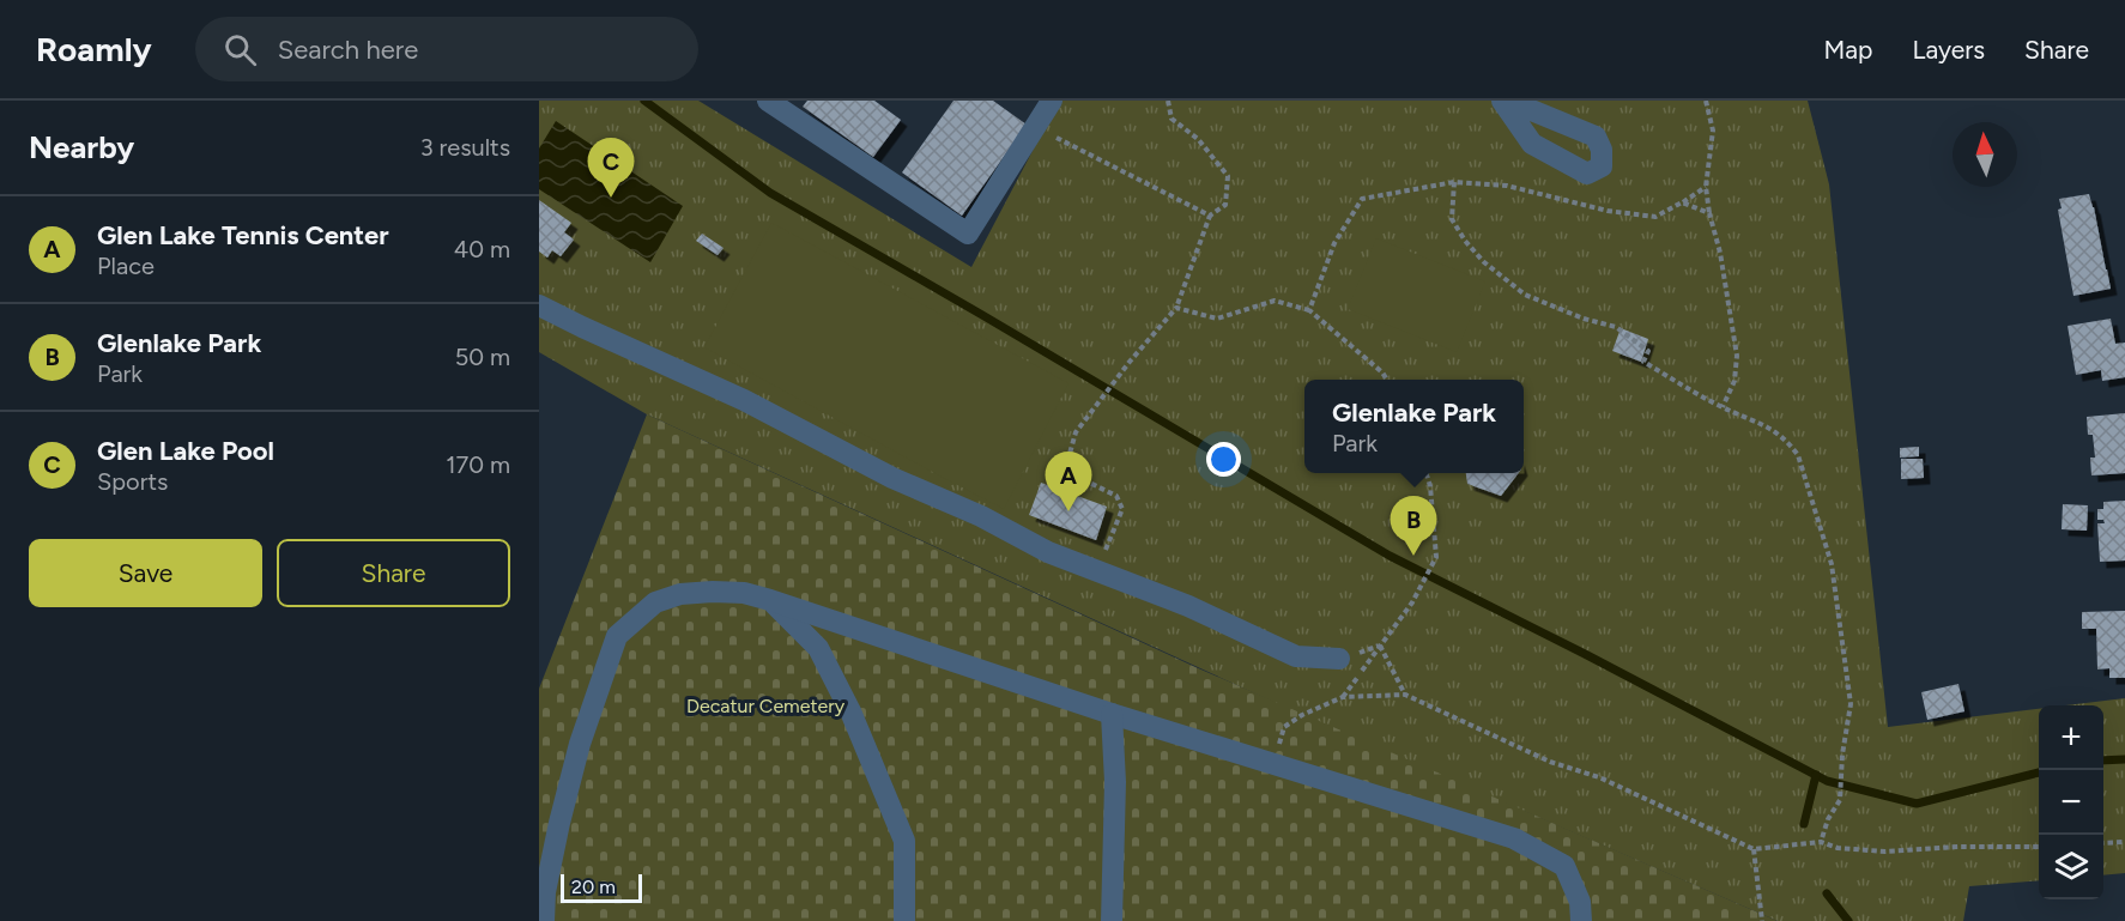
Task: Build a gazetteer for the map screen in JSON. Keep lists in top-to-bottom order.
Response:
{
  "parks": ["Decatur Cemetery"],
  "scale_bar": "20 m",
  "north": "top",
  "page": {
    "header": "Roamly",
    "search": "Search here",
    "nav": ["Map", "Layers", "Share"],
    "heading": ["Nearby", "3 results"],
    "pins": ["C", "A", "B"],
    "list": [
      {
        "mark": "A",
        "name": "Glen Lake Tennis Center",
        "note": "Place",
        "value": "40 m"
      },
      {
        "mark": "B",
        "name": "Glenlake Park",
        "note": "Park",
        "value": "50 m"
      },
      {
        "mark": "C",
        "name": "Glen Lake Pool",
        "note": "Sports",
        "value": "170 m"
      }
    ],
    "popup": ["Glenlake Park", "Park"],
    "buttons": ["Save", "Share"],
    "map_buttons": ["+", "−"],
    "scale": "20 m"
  }
}
